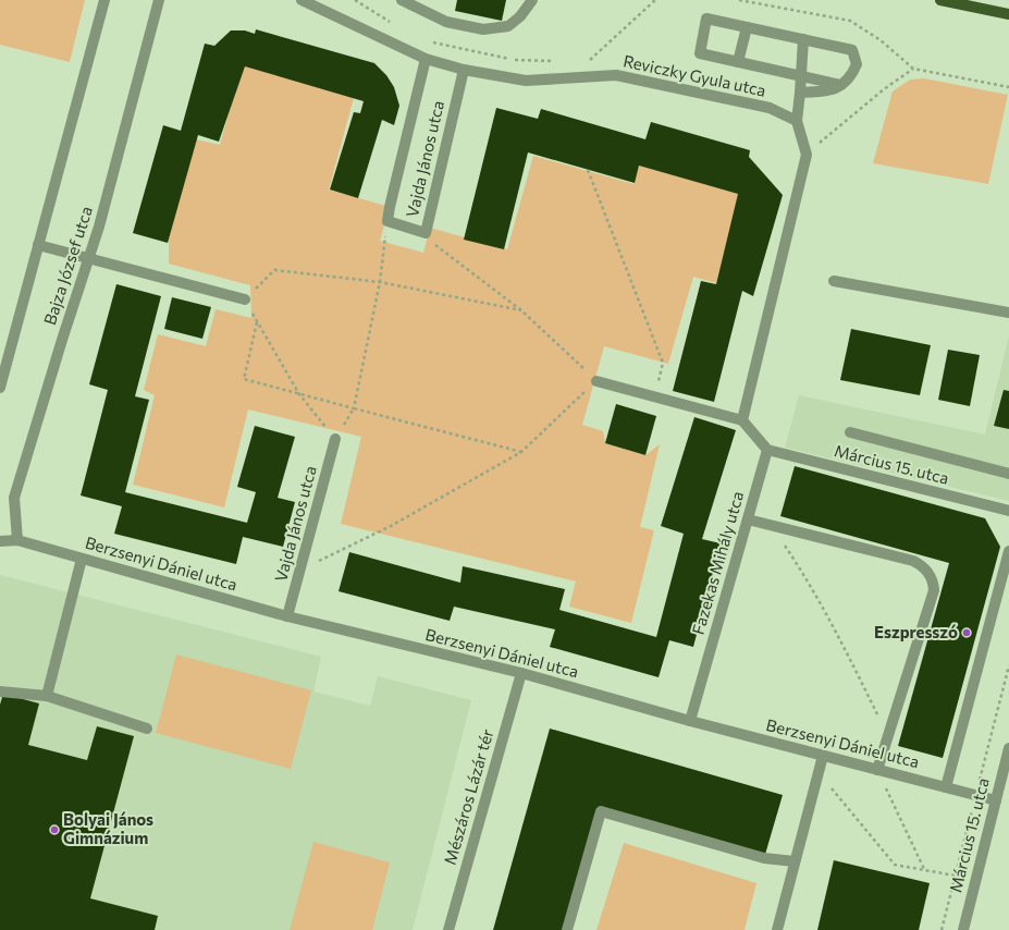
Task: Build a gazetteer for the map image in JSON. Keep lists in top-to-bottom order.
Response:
{
  "streets": {
    "street": [
      "Reviczky Gyula utca",
      "Vajda János utca",
      "Bajza József utca",
      "Március 15. utca",
      "Fazekas Mihály utca",
      "Berzsenyi Dániel utca",
      "Mészáros Lázár tér"
    ]
  },
  "crossings": [
    ["Reviczky Gyula utca", "Vajda János utca"],
    ["Vajda János utca", "Berzsenyi Dániel utca"],
    ["Bajza József utca", "Berzsenyi Dániel utca"],
    ["Március 15. utca", "Fazekas Mihály utca"],
    ["Március 15. utca", "Berzsenyi Dániel utca"],
    ["Fazekas Mihály utca", "Berzsenyi Dániel utca"],
    ["Berzsenyi Dániel utca", "Mészáros Lázár tér"]
  ],
  "places": ["Eszpresszó", "Bolyai János Gimnázium"]
}
